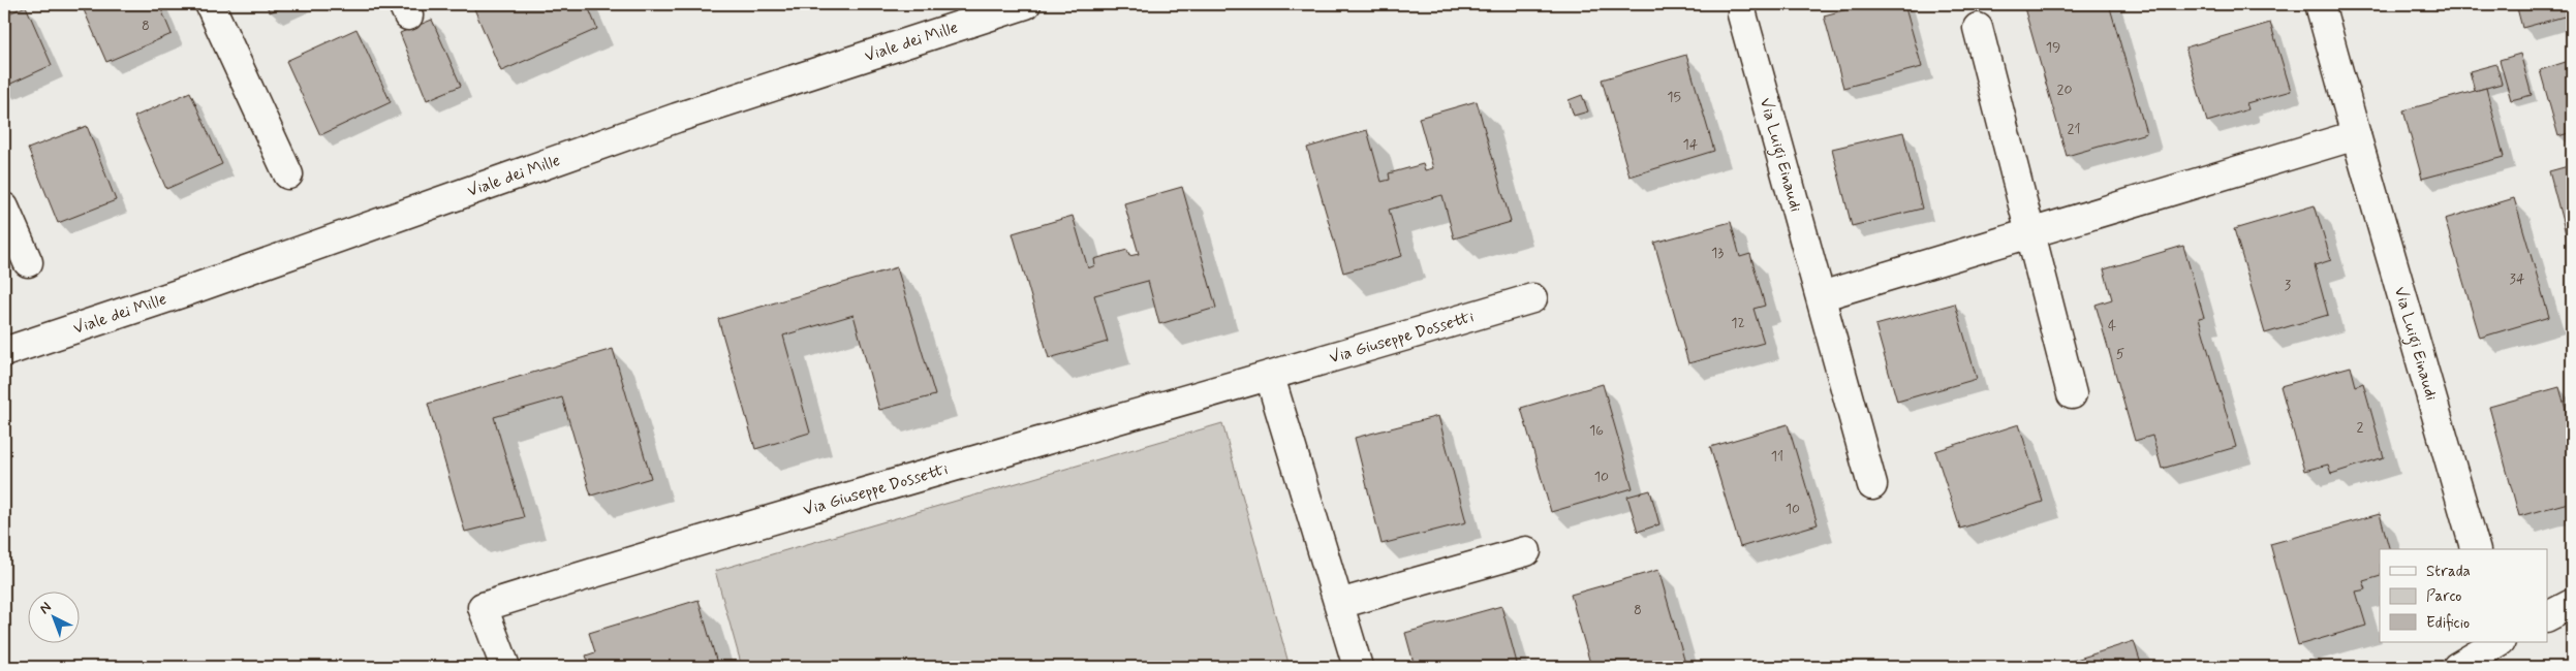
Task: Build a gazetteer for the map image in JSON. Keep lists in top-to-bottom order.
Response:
{
  "streets": {
    "street": ["Viale dei Mille", "Via Luigi Einaudi", "Via Giuseppe Dossetti"]
  },
  "house_numbers": [
    "8",
    "19",
    "20",
    "15",
    "21",
    "14",
    "13",
    "34",
    "3",
    "12",
    "4",
    "5",
    "2",
    "16",
    "11",
    "10",
    "10",
    "8"
  ],
  "legend": ["Strada", "Parco", "Edificio"],
  "north": "top left"
}
